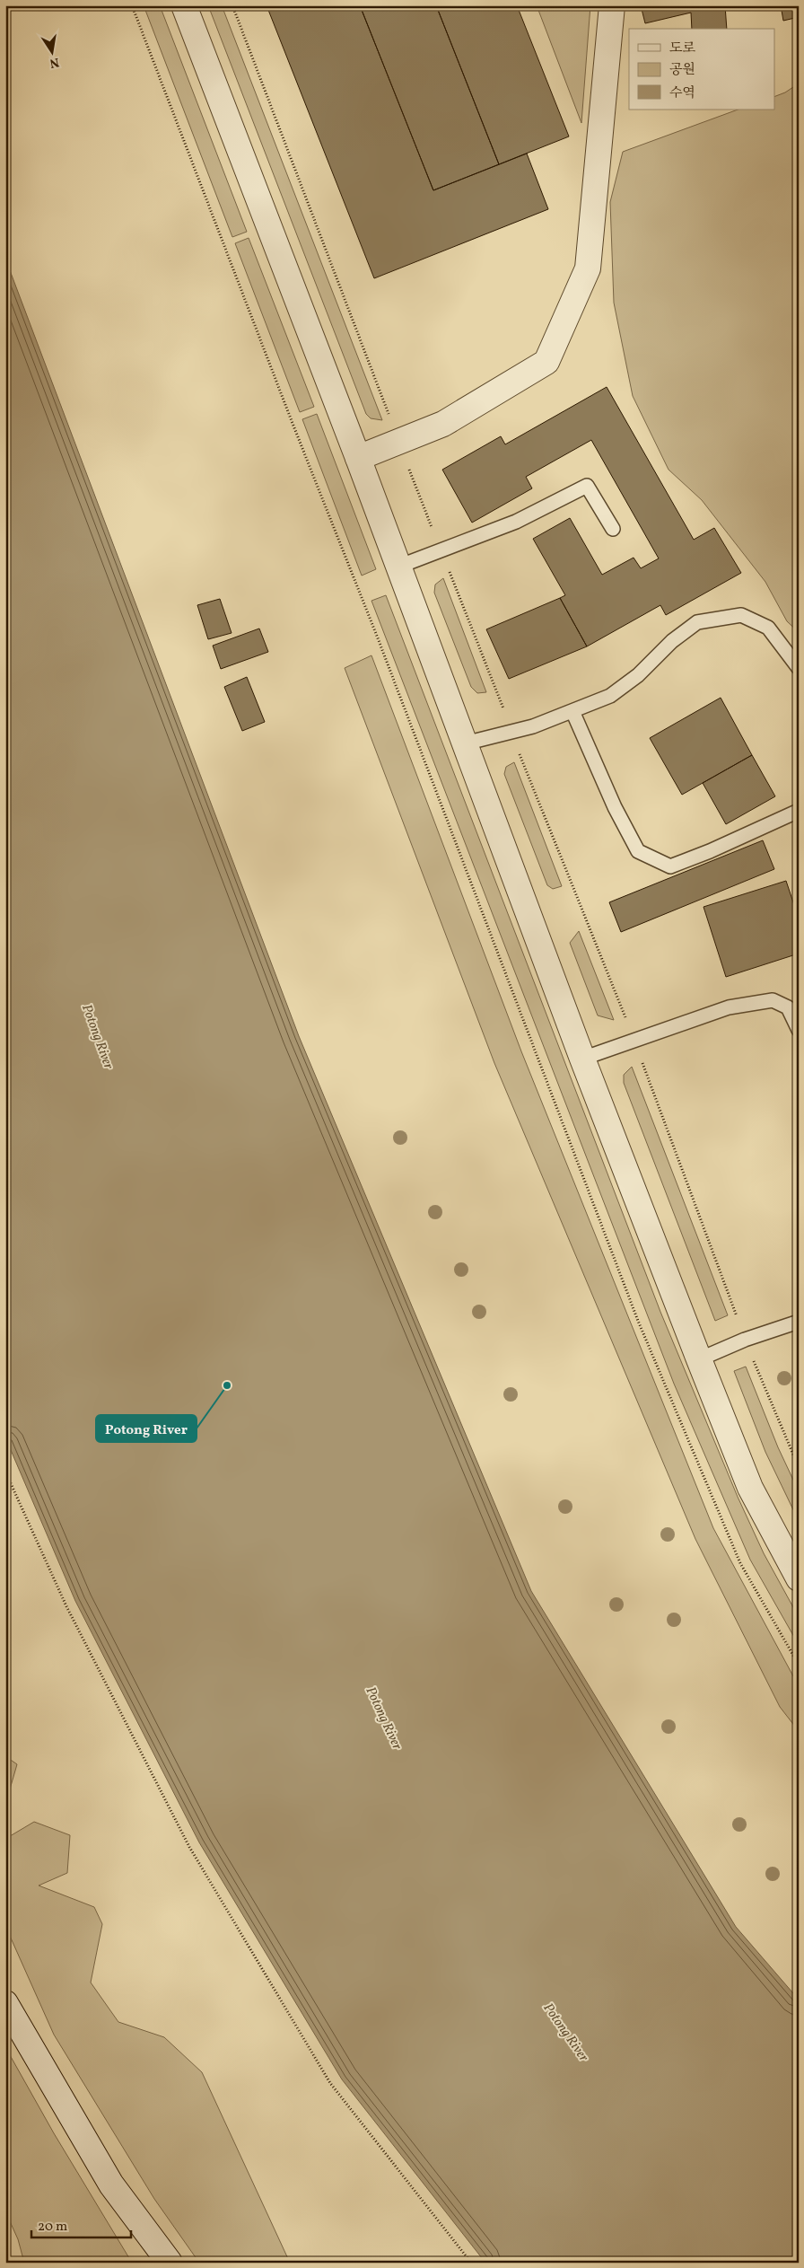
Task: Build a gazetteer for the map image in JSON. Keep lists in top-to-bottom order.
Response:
{
  "water": ["Potong River"],
  "places": ["Potong River"],
  "legend": ["도로", "공원", "수역"],
  "scale_bar": "20 m",
  "north": "bottom"
}
